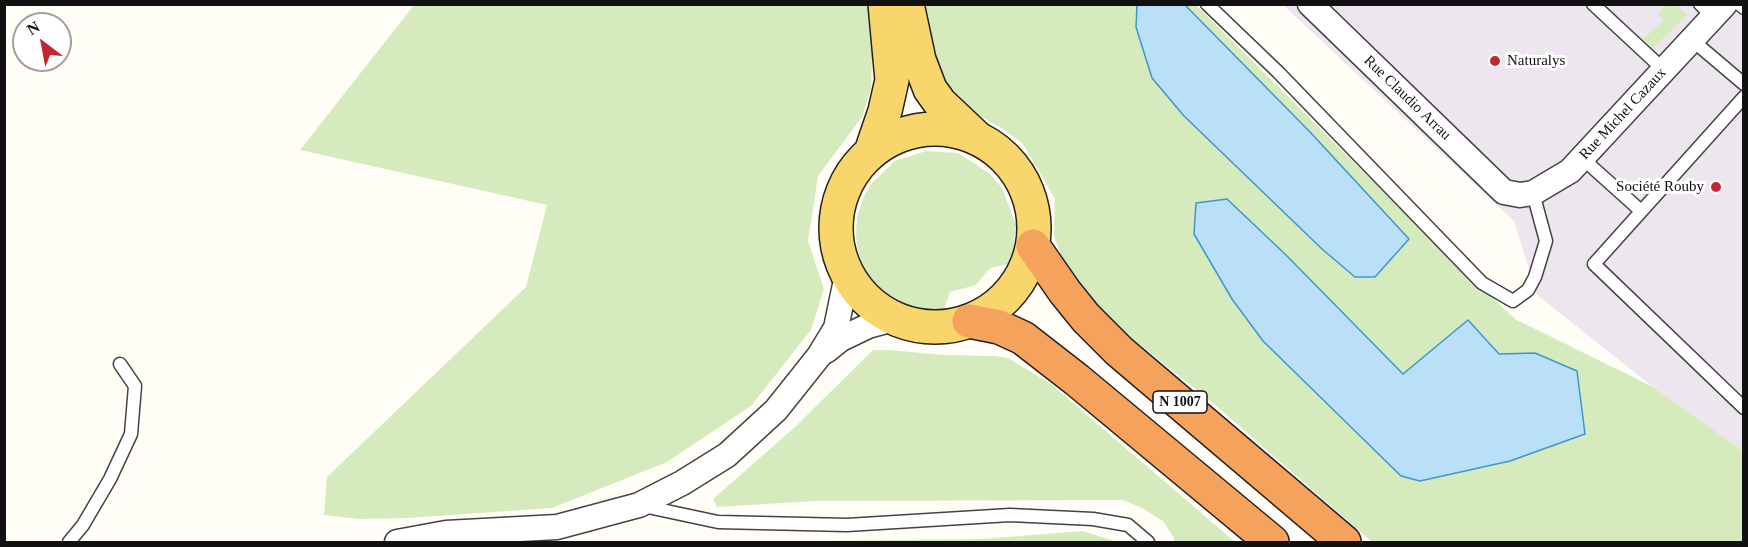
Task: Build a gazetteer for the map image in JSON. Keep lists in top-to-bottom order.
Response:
{
  "streets": {
    "highway": ["N 1007"],
    "street": ["Rue Claudio Arrau", "Rue Michel Cazaux"]
  },
  "crossings": [
    ["Rue Claudio Arrau", "Rue Michel Cazaux"]
  ],
  "places": ["Naturalys", "Société Rouby"],
  "north": "top left"
}
